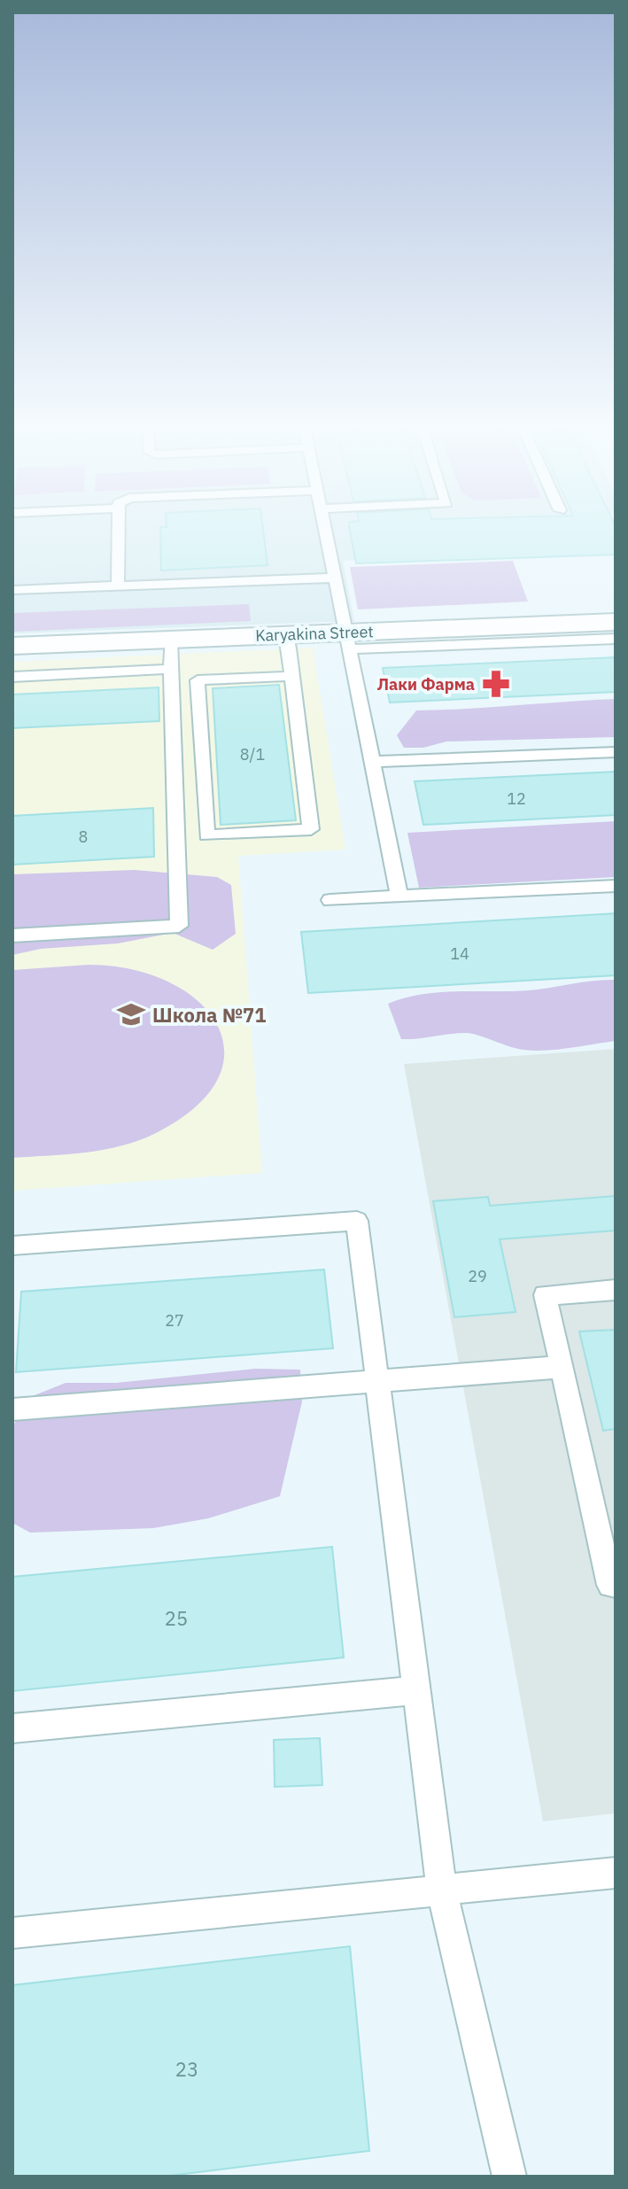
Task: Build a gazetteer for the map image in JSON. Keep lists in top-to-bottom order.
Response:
{
  "streets": {
    "street": ["Karyakina Street"]
  },
  "places": {
    "pharmacy": ["Лаки Фарма"],
    "school or university": ["Школа №71"]
  },
  "house_numbers": [
    "8/1",
    "12",
    "8",
    "14",
    "29",
    "27",
    "25",
    "23"
  ]
}
